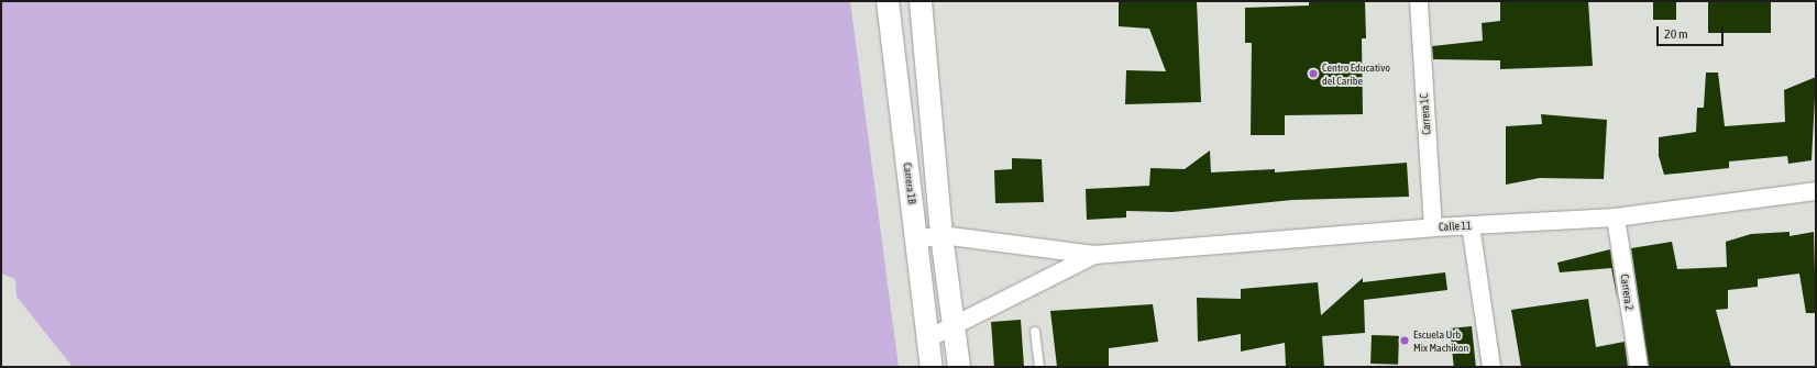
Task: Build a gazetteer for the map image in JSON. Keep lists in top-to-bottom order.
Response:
{
  "streets": {
    "street": [
      "Carrera 1C",
      "Carrera 1B",
      "Calle 11",
      "Carrera 2"
    ]
  },
  "crossings": [
    ["Carrera 1C", "Calle 11"],
    ["Calle 11", "Carrera 2"]
  ],
  "places": ["Centro Educativo del Caribe", "Escuela Urb Mix Machikon"],
  "scale_bar": "20 m"
}
